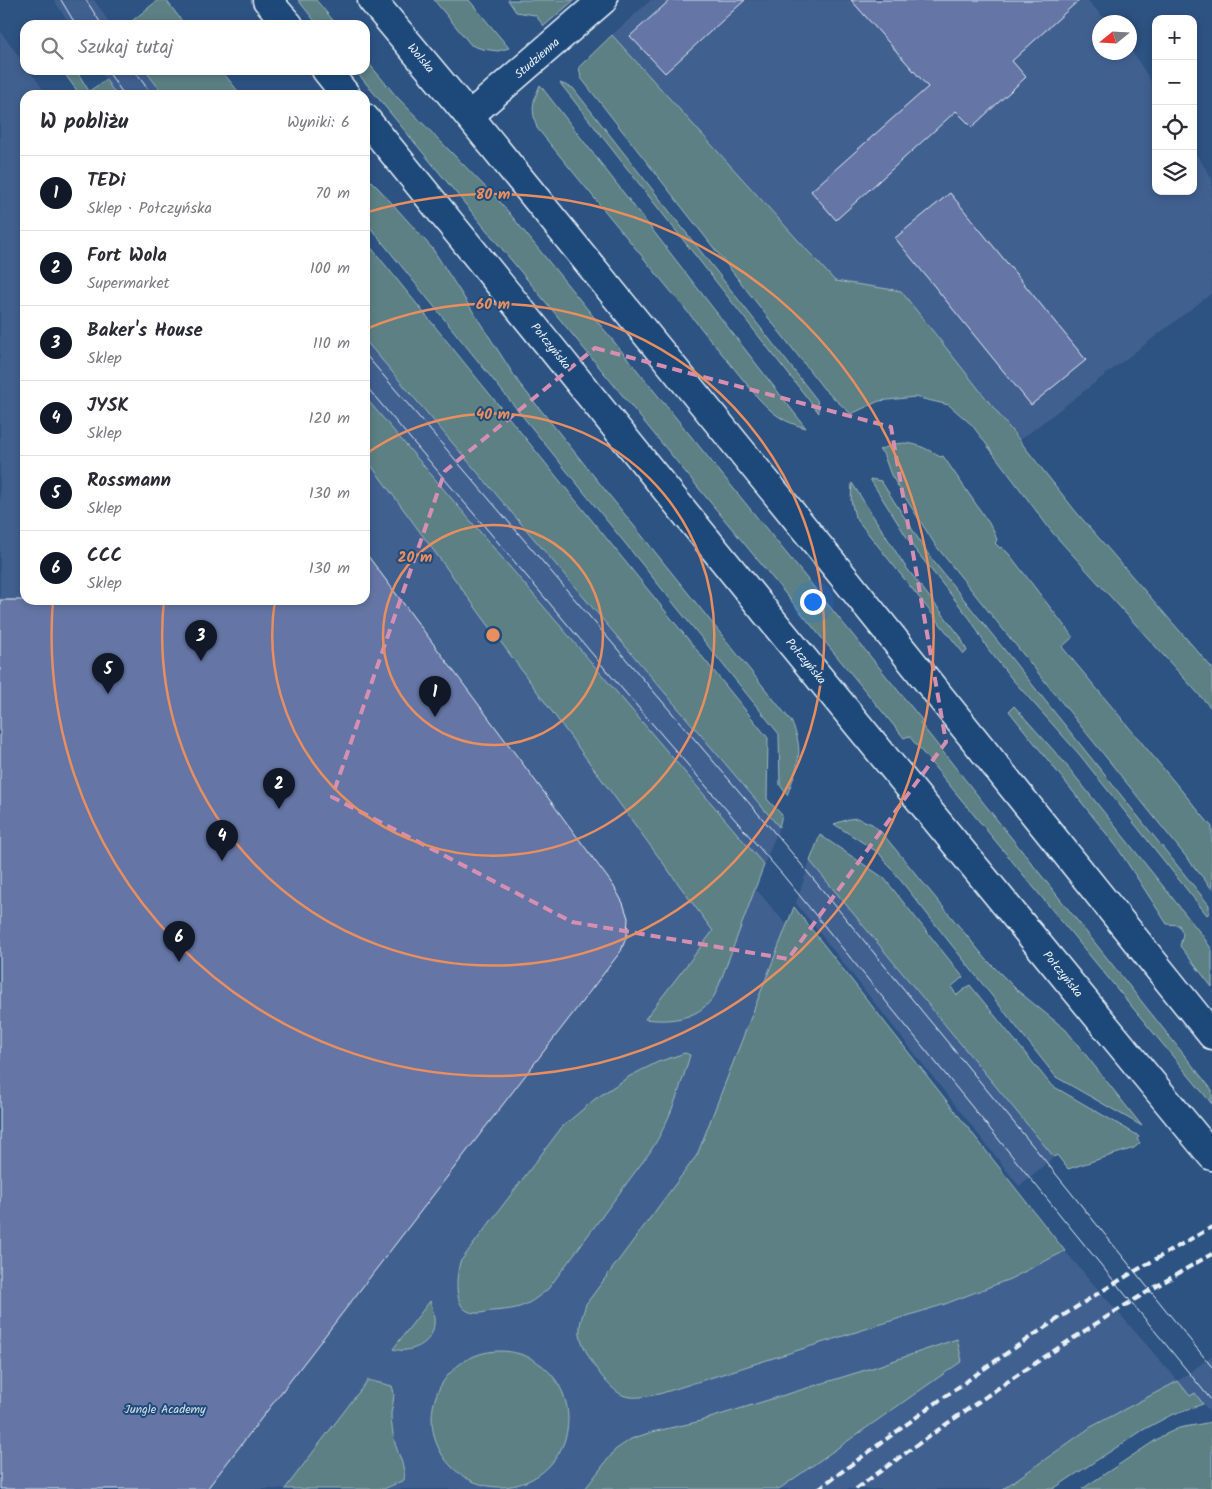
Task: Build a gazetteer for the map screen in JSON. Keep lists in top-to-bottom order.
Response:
{
  "streets": {
    "main road": ["Wolska", "Studzienna", "Połczyńska"]
  },
  "crossings": [
    ["Wolska", "Studzienna"]
  ],
  "parks": ["Jungle Academy"],
  "north": "left",
  "page": {
    "map_buttons": ["+", "−"],
    "search": "Szukaj tutaj",
    "heading": ["W pobliżu", "Wyniki: 6"],
    "list": [
      {
        "mark": "1",
        "name": "TEDi",
        "note": "Sklep · Połczyńska",
        "value": "70 m"
      },
      {
        "mark": "2",
        "name": "Fort Wola",
        "note": "Supermarket",
        "value": "100 m"
      },
      {
        "mark": "3",
        "name": "Baker's House",
        "note": "Sklep",
        "value": "110 m"
      },
      {
        "mark": "4",
        "name": "JYSK",
        "note": "Sklep",
        "value": "120 m"
      },
      {
        "mark": "5",
        "name": "Rossmann",
        "note": "Sklep",
        "value": "130 m"
      },
      {
        "mark": "6",
        "name": "CCC",
        "note": "Sklep",
        "value": "130 m"
      }
    ],
    "pins": [
      "3",
      "5",
      "1",
      "2",
      "4",
      "6"
    ]
  },
  "rings": [
    "80 m",
    "60 m",
    "40 m",
    "20 m"
  ]
}
